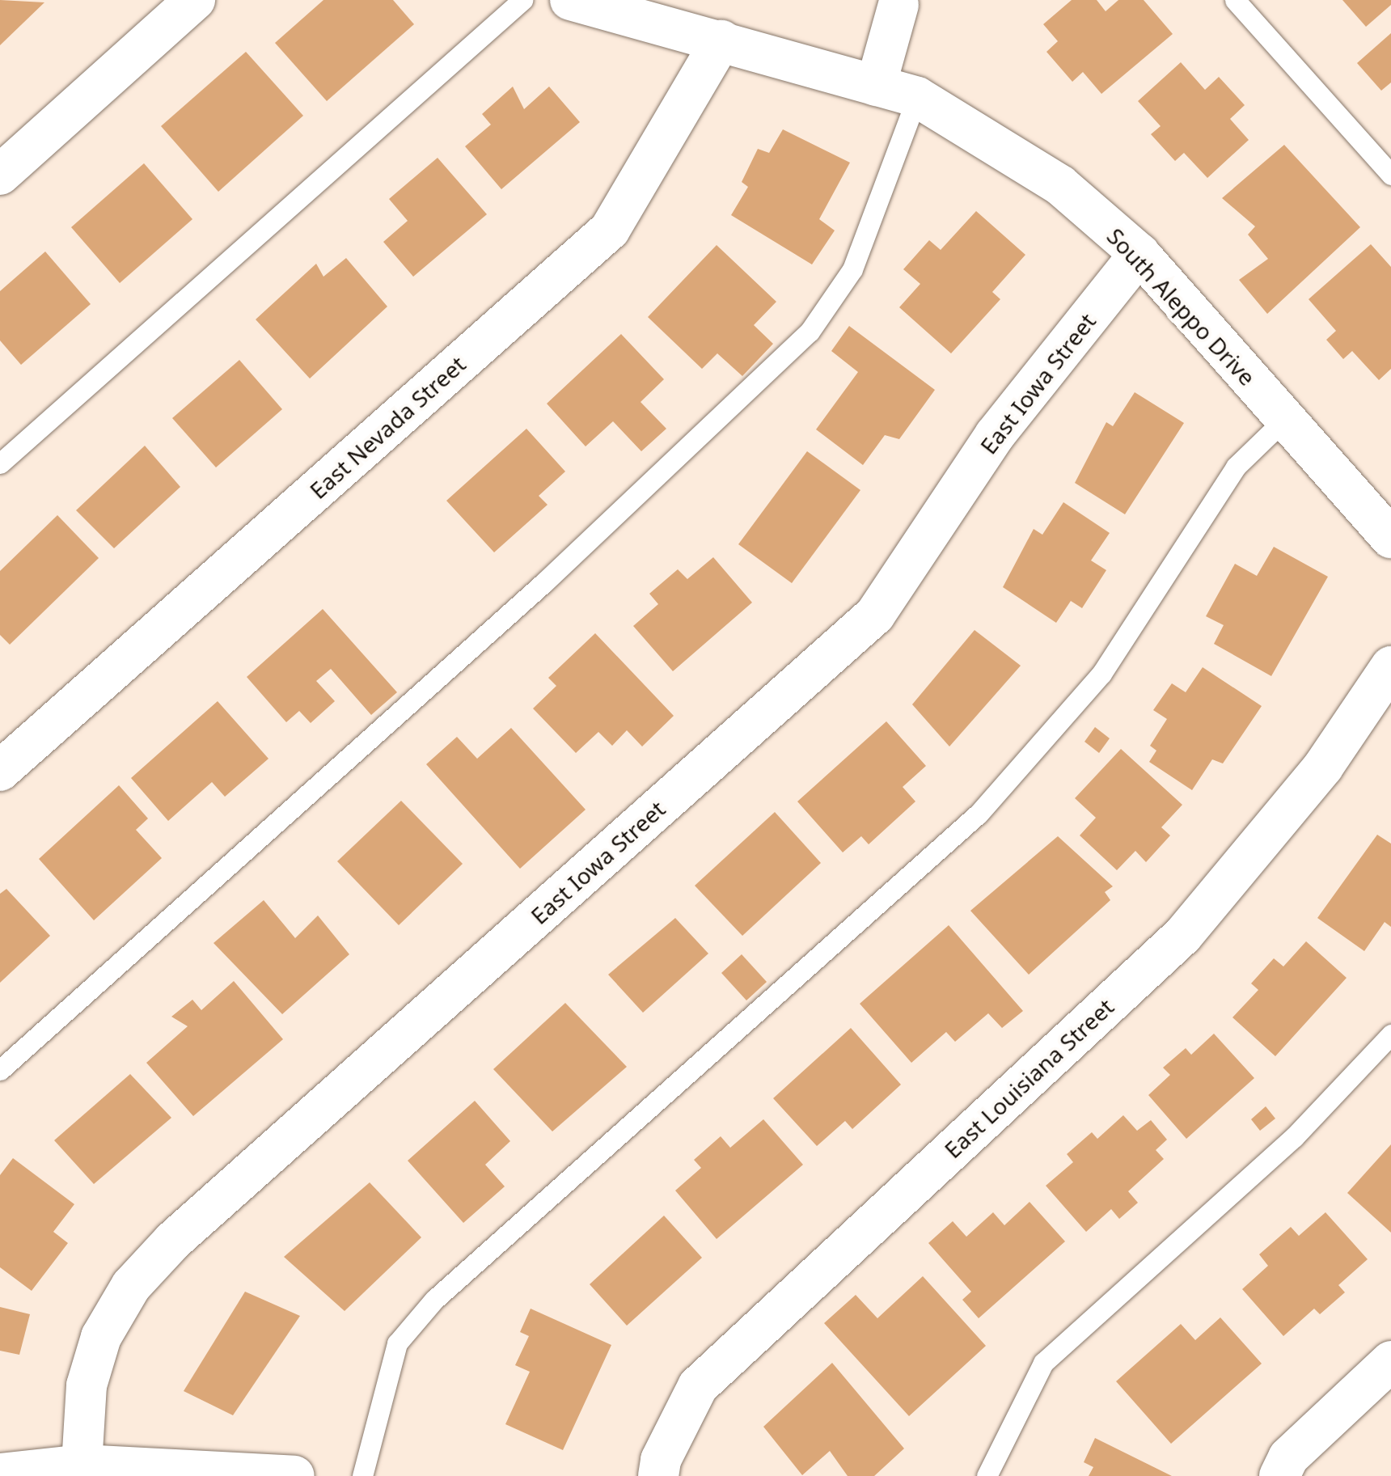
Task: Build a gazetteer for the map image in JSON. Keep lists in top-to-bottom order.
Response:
{
  "streets": {
    "street": [
      "South Aleppo Drive",
      "East Iowa Street",
      "East Nevada Street",
      "East Louisiana Street"
    ]
  },
  "crossings": [
    ["South Aleppo Drive", "East Iowa Street"],
    ["South Aleppo Drive", "East Nevada Street"]
  ]
}
